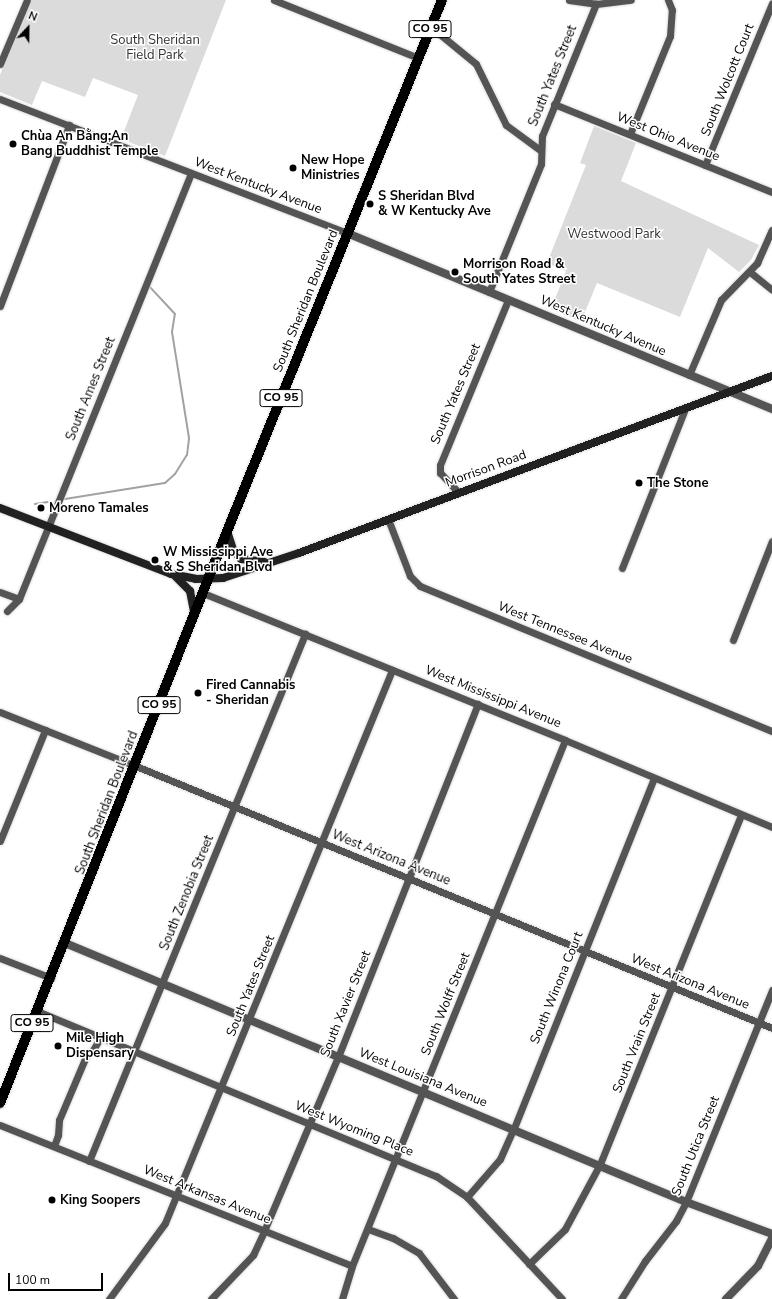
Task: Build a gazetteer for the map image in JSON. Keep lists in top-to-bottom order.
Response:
{
  "streets": {
    "main road": ["CO 95", "South Sheridan Boulevard", "Morrison Road"],
    "street": [
      "South Yates Street",
      "South Wolcott Court",
      "West Ohio Avenue",
      "West Kentucky Avenue",
      "South Ames Street",
      "West Tennessee Avenue",
      "West Mississippi Avenue",
      "West Arizona Avenue",
      "South Zenobia Street",
      "South Winona Court",
      "South Xavier Street",
      "South Wolff Street",
      "South Vrain Street",
      "West Louisiana Avenue",
      "West Wyoming Place",
      "South Utica Street",
      "West Arkansas Avenue"
    ]
  },
  "crossings": [
    ["South Yates Street", "West Ohio Avenue"],
    ["South Yates Street", "West Kentucky Avenue"],
    ["South Yates Street", "Morrison Road"],
    ["South Yates Street", "West Mississippi Avenue"],
    ["South Yates Street", "West Arizona Avenue"],
    ["South Yates Street", "West Louisiana Avenue"],
    ["South Yates Street", "West Wyoming Place"],
    ["South Yates Street", "West Arkansas Avenue"],
    ["South Wolcott Court", "West Ohio Avenue"],
    ["West Kentucky Avenue", "South Sheridan Boulevard"],
    ["West Kentucky Avenue", "South Ames Street"],
    ["West Kentucky Avenue", "Morrison Road"],
    ["South Sheridan Boulevard", "Morrison Road"],
    ["South Sheridan Boulevard", "West Mississippi Avenue"],
    ["South Sheridan Boulevard", "West Arizona Avenue"],
    ["South Sheridan Boulevard", "West Louisiana Avenue"],
    ["South Sheridan Boulevard", "West Wyoming Place"],
    ["Morrison Road", "West Tennessee Avenue"],
    ["West Mississippi Avenue", "South Zenobia Street"],
    ["West Mississippi Avenue", "South Winona Court"],
    ["West Mississippi Avenue", "South Xavier Street"],
    ["West Mississippi Avenue", "South Wolff Street"],
    ["West Mississippi Avenue", "South Vrain Street"],
    ["West Arizona Avenue", "South Zenobia Street"],
    ["West Arizona Avenue", "South Winona Court"],
    ["West Arizona Avenue", "South Xavier Street"],
    ["West Arizona Avenue", "South Wolff Street"],
    ["West Arizona Avenue", "South Vrain Street"],
    ["West Arizona Avenue", "South Utica Street"],
    ["South Zenobia Street", "West Louisiana Avenue"],
    ["South Zenobia Street", "West Wyoming Place"],
    ["South Zenobia Street", "West Arkansas Avenue"],
    ["South Winona Court", "West Louisiana Avenue"],
    ["South Winona Court", "West Wyoming Place"],
    ["South Xavier Street", "West Louisiana Avenue"],
    ["South Xavier Street", "West Wyoming Place"],
    ["South Xavier Street", "West Arkansas Avenue"],
    ["South Wolff Street", "West Louisiana Avenue"],
    ["South Wolff Street", "West Wyoming Place"],
    ["South Wolff Street", "West Arkansas Avenue"],
    ["South Vrain Street", "West Louisiana Avenue"],
    ["South Vrain Street", "West Wyoming Place"],
    ["West Louisiana Avenue", "South Utica Street"]
  ],
  "parks": ["South Sheridan Field Park", "Westwood Park"],
  "places": [
    "Chùa An Bằng;An Bang Buddhist Temple",
    "New Hope Ministries",
    "S Sheridan Blvd & W Kentucky Ave",
    "Morrison Road & South Yates Street",
    "The Stone",
    "Moreno Tamales",
    "W Mississippi Ave & S Sheridan Blvd",
    "Fired Cannabis - Sheridan",
    "Mile High Dispensary",
    "King Soopers"
  ],
  "scale_bar": "100 m",
  "north": "top"
}
